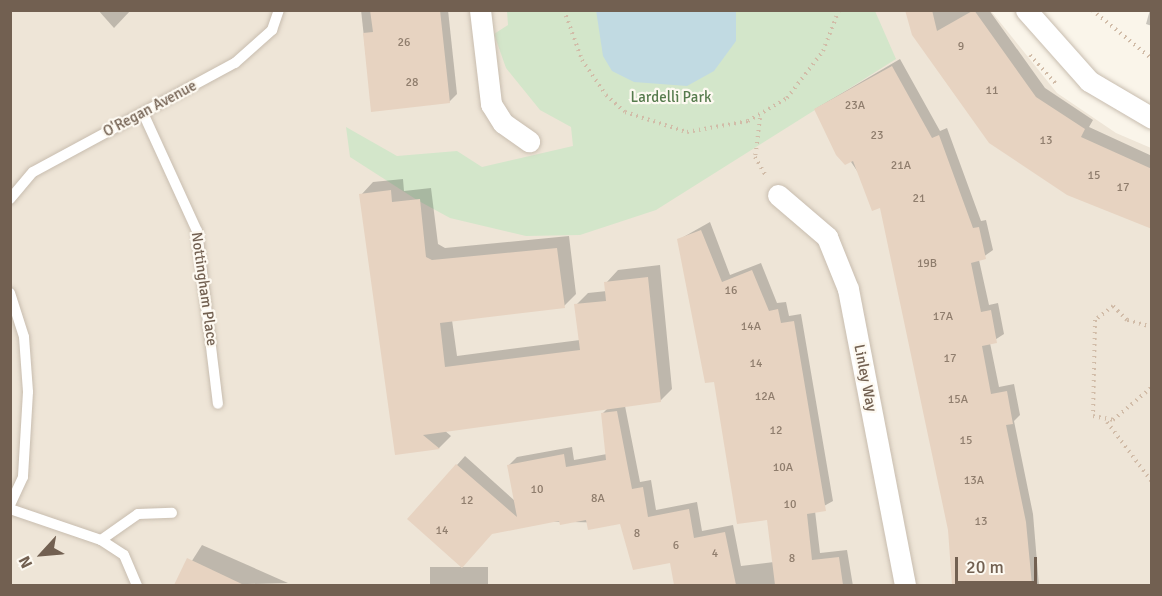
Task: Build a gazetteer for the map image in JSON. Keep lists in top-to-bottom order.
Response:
{
  "streets": {
    "street": ["Linley Way"],
    "lane": ["O'Regan Avenue", "Nottingham Place"]
  },
  "crossings": [
    ["O'Regan Avenue", "Nottingham Place"]
  ],
  "parks": ["Lardelli Park"],
  "house_numbers": [
    "26",
    "9",
    "28",
    "11",
    "23A",
    "23",
    "13",
    "21A",
    "15",
    "17",
    "21",
    "19B",
    "16",
    "17A",
    "14A",
    "17",
    "14",
    "12A",
    "15A",
    "12",
    "15",
    "10A",
    "13A",
    "10",
    "8A",
    "12",
    "10",
    "13",
    "14",
    "8",
    "6",
    "4",
    "8"
  ],
  "scale_bar": "20 m",
  "north": "bottom left"
}
